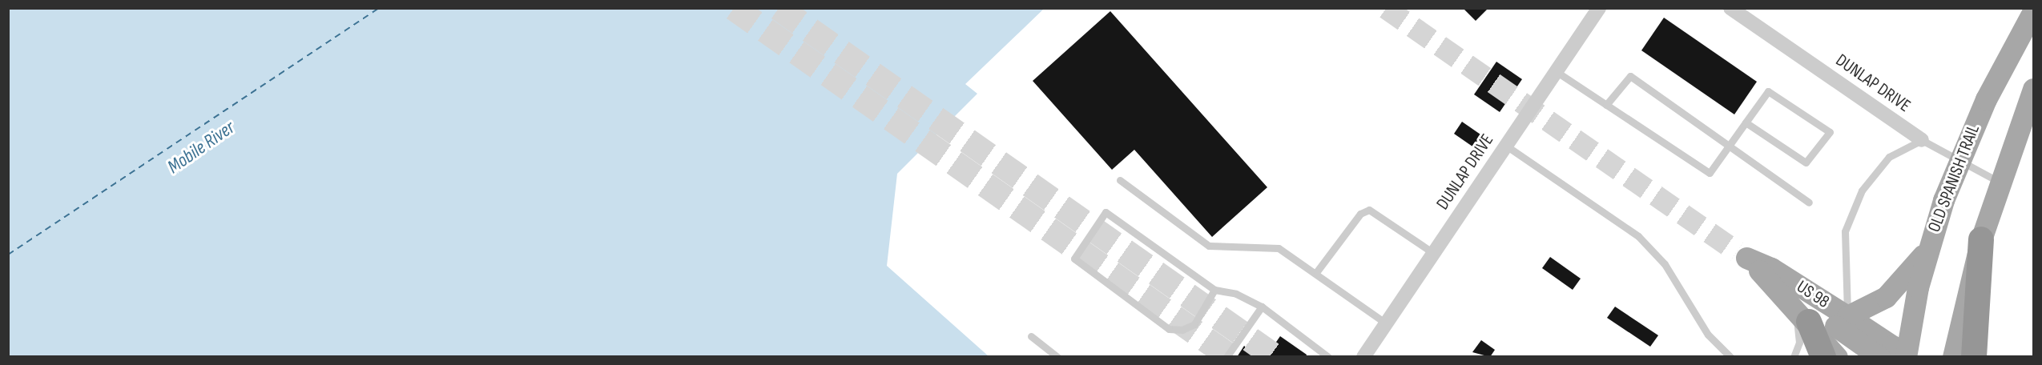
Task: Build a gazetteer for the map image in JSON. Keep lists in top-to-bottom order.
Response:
{
  "streets": {
    "main road": ["OLD SPANISH TRAIL", "US 98"],
    "street": ["DUNLAP DRIVE"]
  },
  "crossings": [
    ["DUNLAP DRIVE", "OLD SPANISH TRAIL"]
  ],
  "water": ["Mobile River"]
}
